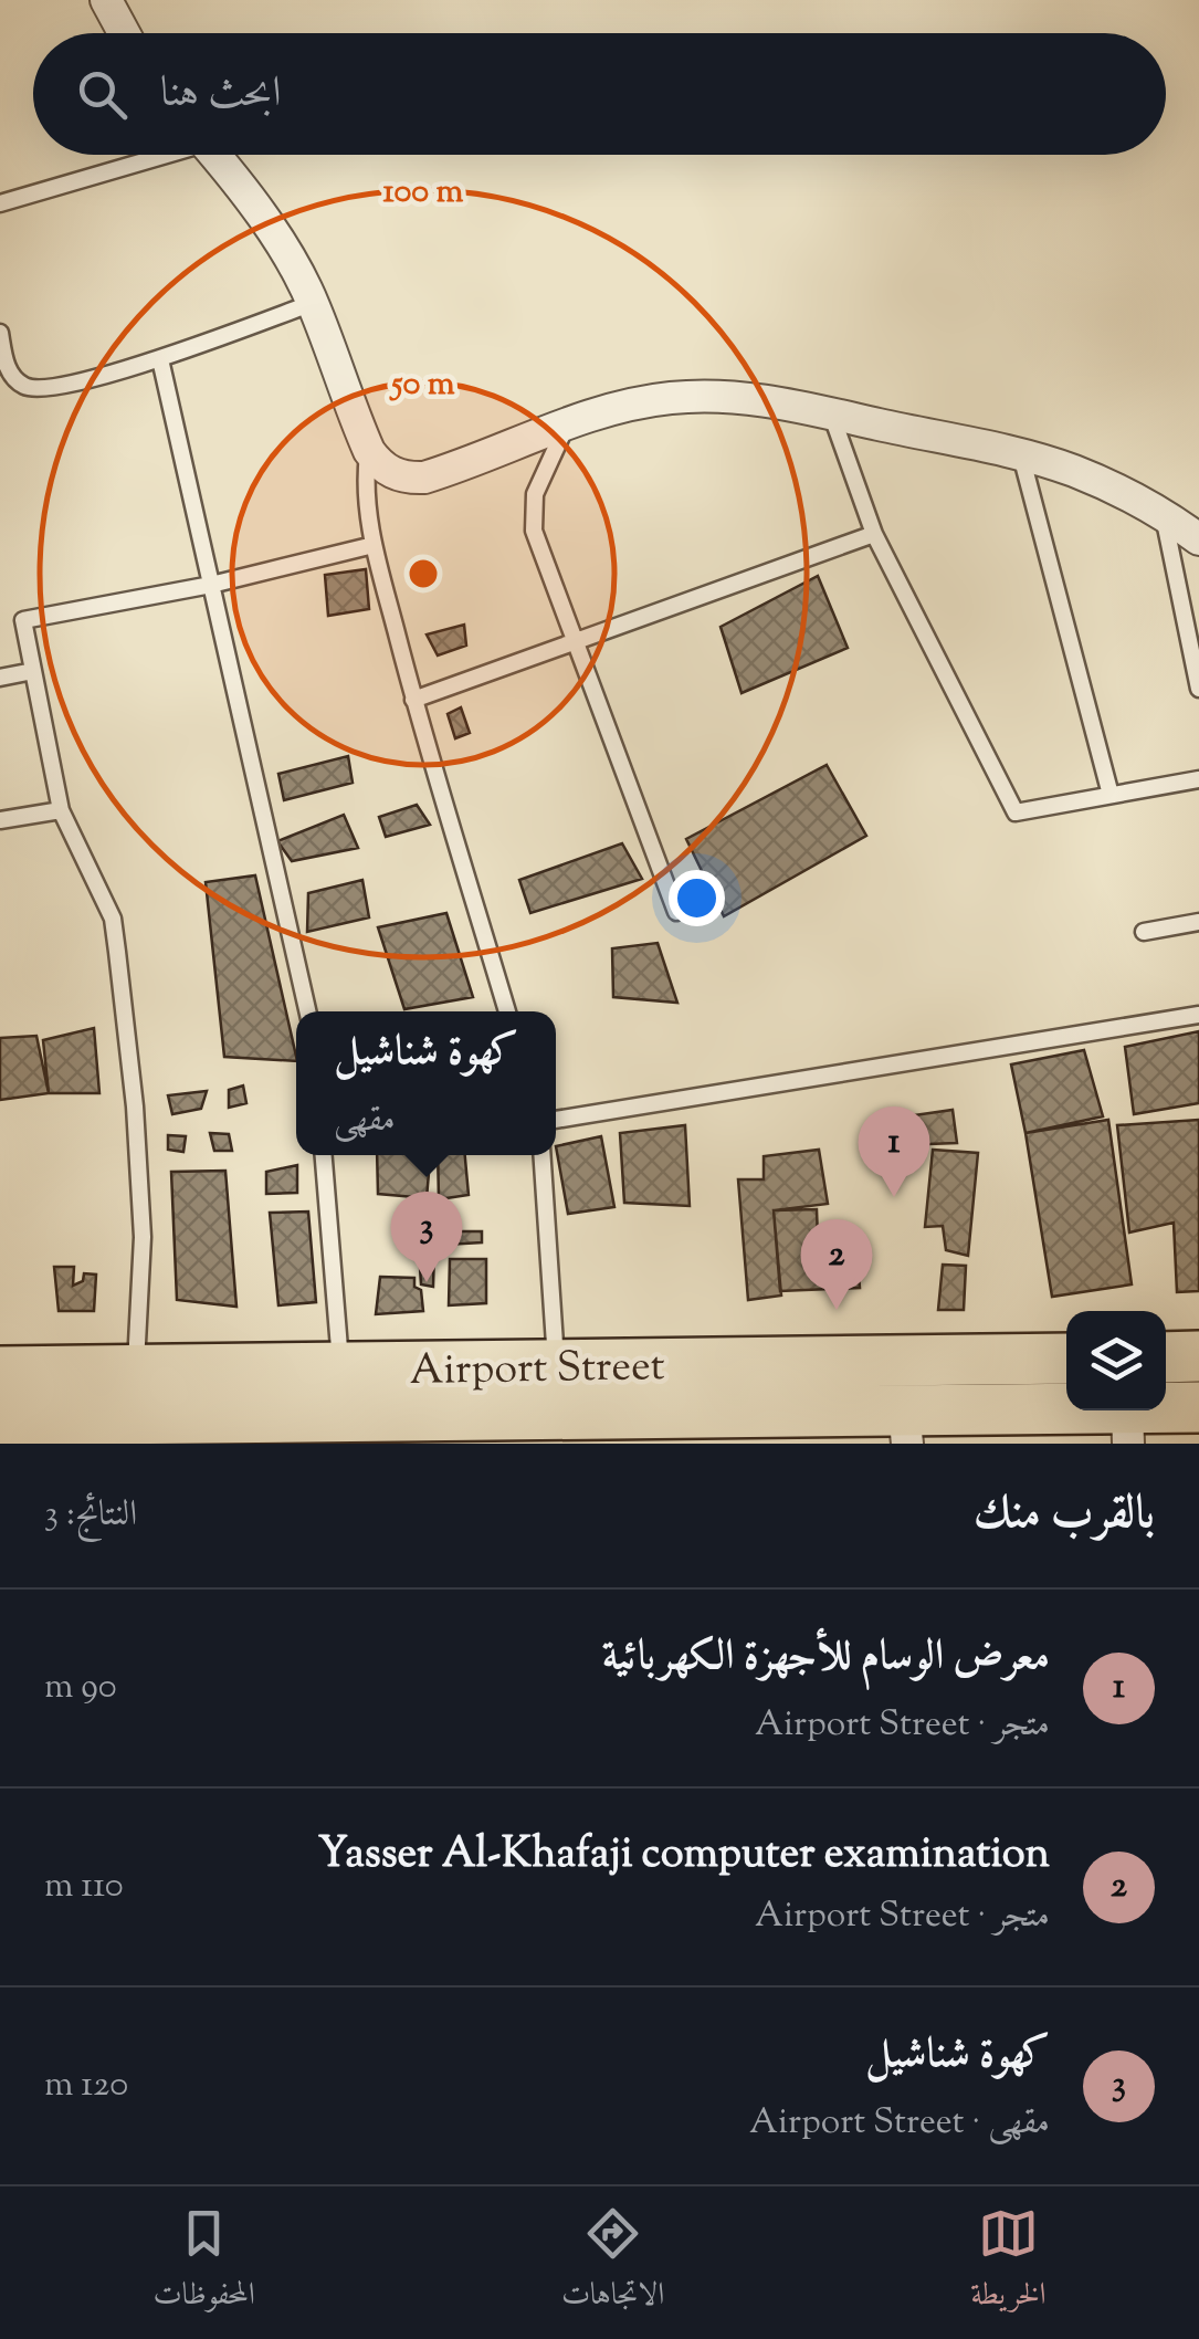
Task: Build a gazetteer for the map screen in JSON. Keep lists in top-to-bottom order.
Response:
{
  "streets": {
    "main road": ["Airport Street"]
  },
  "page": {
    "search": "ابحث هنا",
    "popup": ["كهوة شناشيل", "مقهى"],
    "pins": ["1", "3", "2"],
    "heading": ["بالقرب منك", "النتائج: 3"],
    "list": [
      {
        "mark": "1",
        "name": "معرض الوسام للأجهزة الكهربائية",
        "note": "متجر · Airport Street",
        "value": "90 m"
      },
      {
        "mark": "2",
        "name": "Yasser Al-Khafaji computer examination",
        "note": "متجر · Airport Street",
        "value": "110 m"
      },
      {
        "mark": "3",
        "name": "كهوة شناشيل",
        "note": "مقهى · Airport Street",
        "value": "120 m"
      }
    ],
    "nav": ["الخريطة", "الاتجاهات", "المحفوظات"]
  },
  "rings": ["100 m", "50 m"]
}
